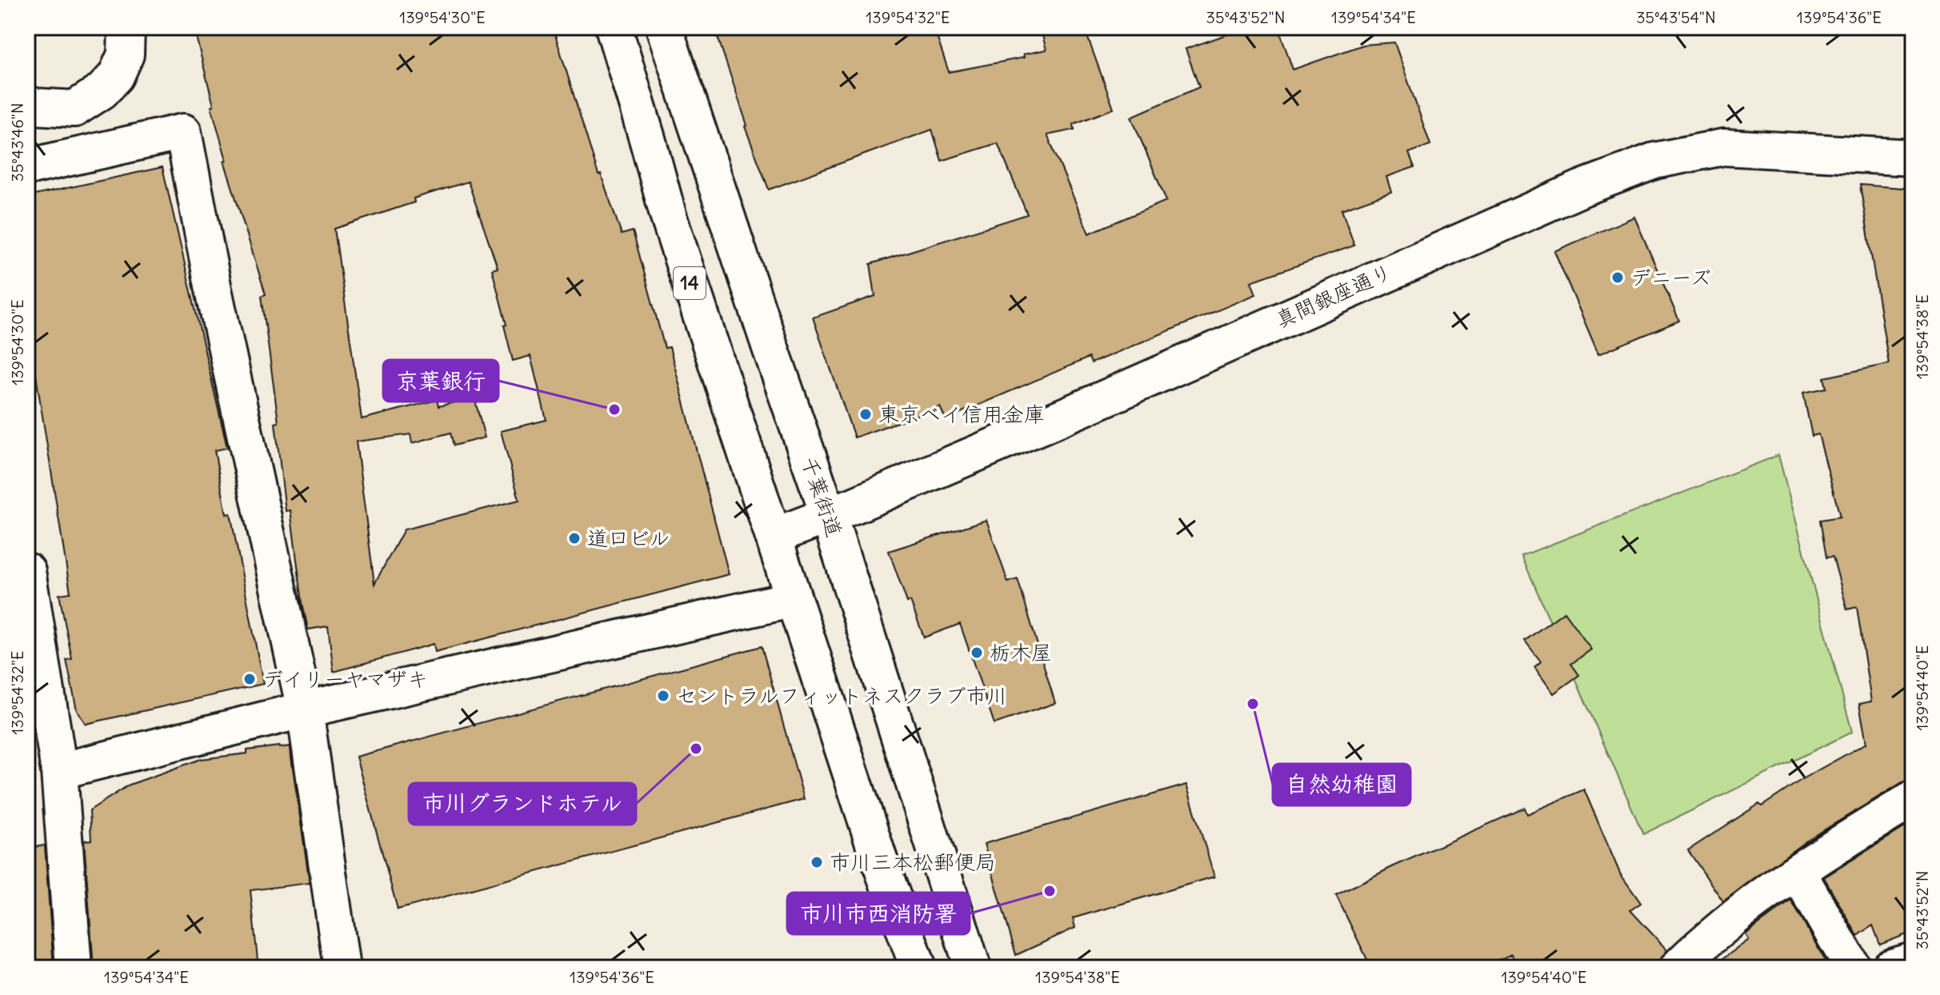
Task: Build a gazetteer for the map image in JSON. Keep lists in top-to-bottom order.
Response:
{
  "streets": {
    "main road": ["14", "真間銀座通り", "千葉街道"]
  },
  "crossings": [
    ["14", "真間銀座通り"],
    ["真間銀座通り", "千葉街道"]
  ],
  "places": [
    "デニーズ",
    "京葉銀行",
    "東京ベイ信用金庫",
    "道口ビル",
    "栃木屋",
    "デイリーヤマザキ",
    "セントラルフィットネスクラブ市川",
    "自然幼稚園",
    "市川グランドホテル",
    "市川三本松郵便局",
    "市川市西消防署"
  ],
  "coordinates": [
    "139°54'30\"E",
    "139°54'32\"E",
    "35°43'52\"N",
    "139°54'34\"E",
    "35°43'54\"N",
    "139°54'36\"E",
    "35°43'46\"N",
    "139°54'38\"E",
    "139°54'40\"E"
  ]
}
